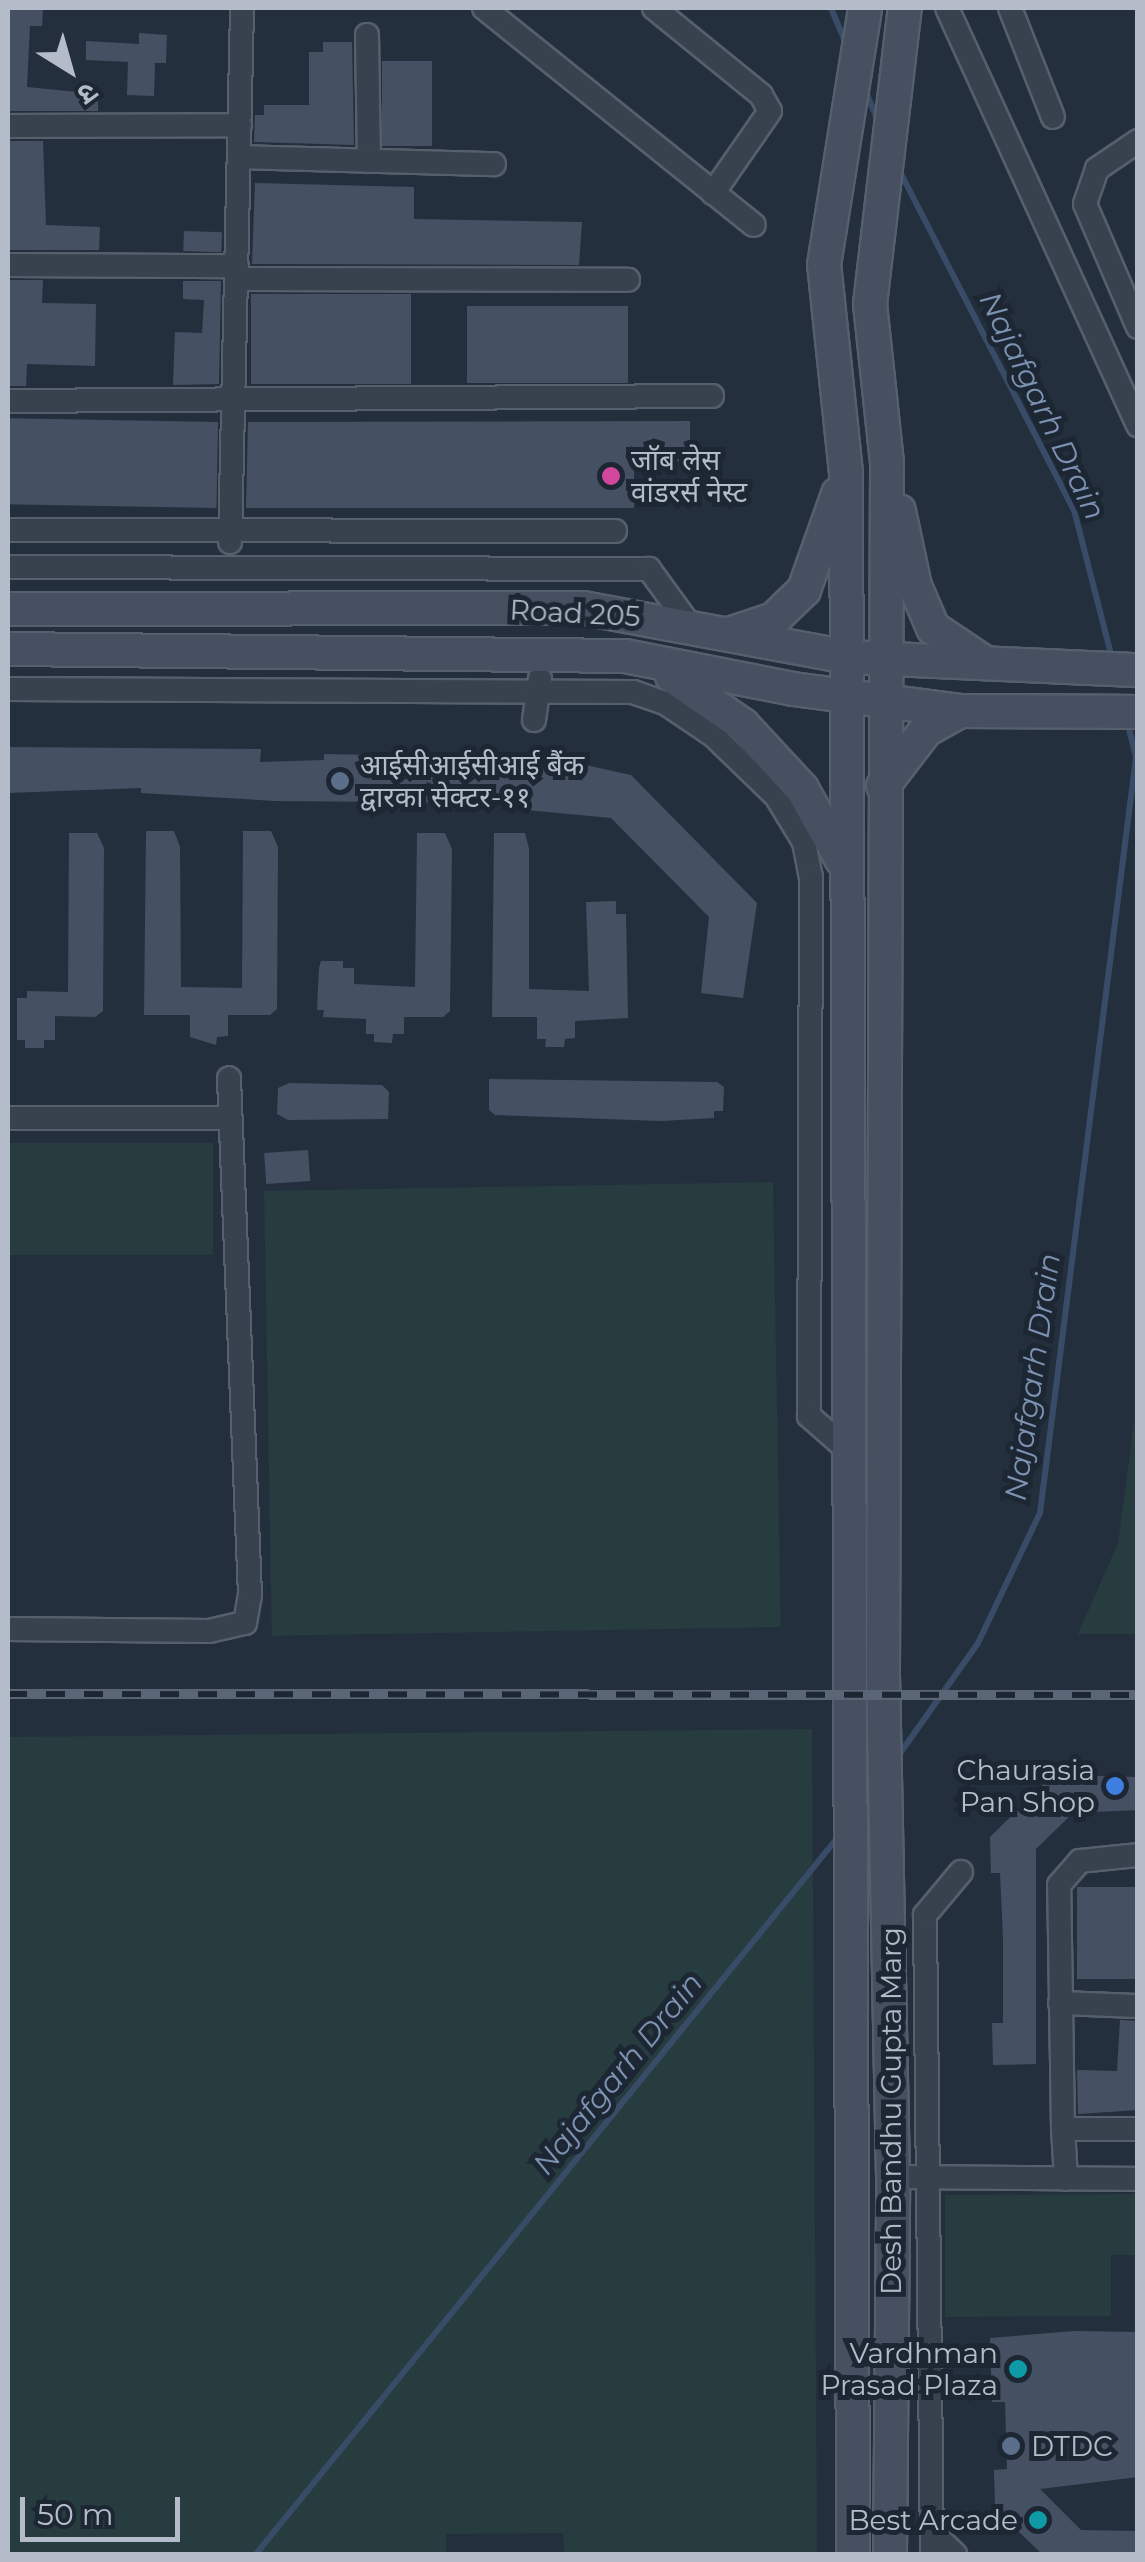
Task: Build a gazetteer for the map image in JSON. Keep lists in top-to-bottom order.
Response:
{
  "streets": {
    "street": ["Road 205", "Desh Bandhu Gupta Marg"]
  },
  "crossings": [
    ["Road 205", "Desh Bandhu Gupta Marg"]
  ],
  "water": ["Najafgarh Drain"],
  "places": [
    "जॉब लेस वांडरर्स नेस्ट",
    "आईसीआईसीआई बैंक द्वारका सेक्टर-११",
    "Chaurasia Pan Shop",
    "Vardhman Prasad Plaza",
    "DTDC",
    "Best Arcade"
  ],
  "scale_bar": "50 m",
  "north": "bottom right"
}
